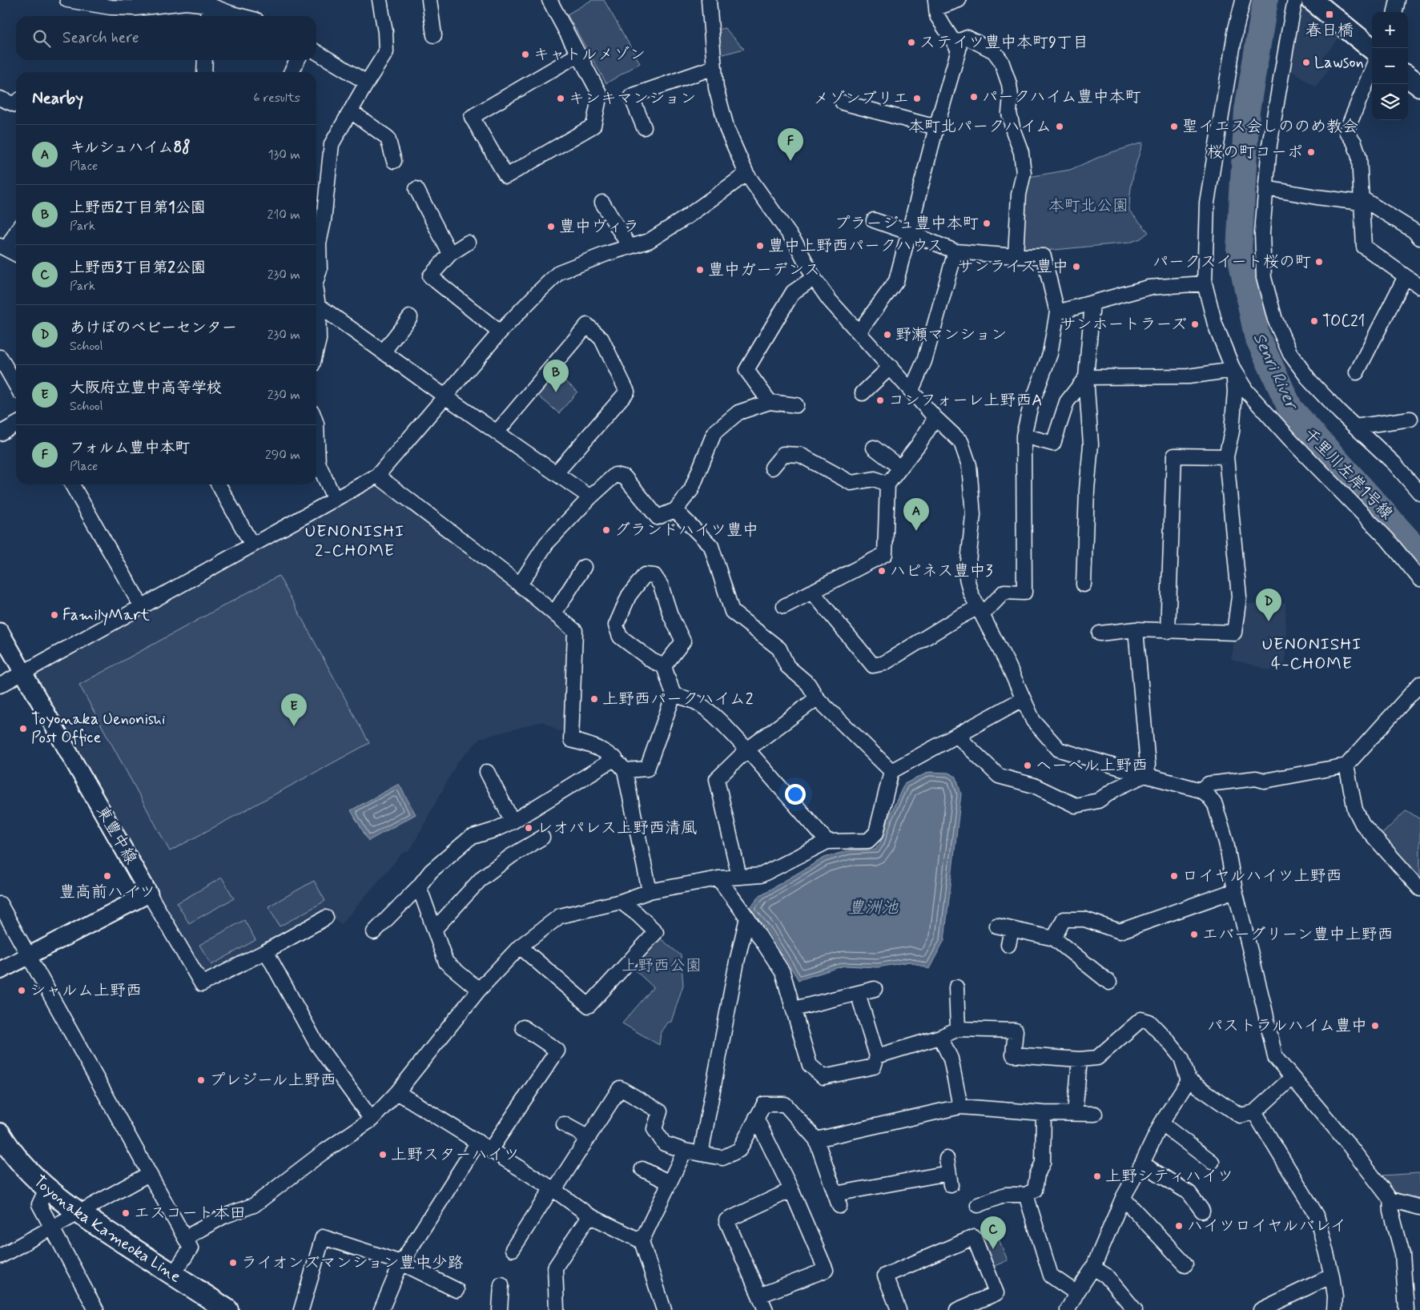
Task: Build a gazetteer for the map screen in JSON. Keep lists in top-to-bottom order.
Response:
{
  "streets": {
    "main road": ["Toyonaka Kameoka Line"],
    "street": ["千里川左岸1号線", "東豊中線"]
  },
  "districts": ["UENONISHI 2-CHOME", "UENONISHI 4-CHOME"],
  "water": ["Senri River", "豊洲池"],
  "parks": ["本町北公園", "上野西公園"],
  "places": {
    "transit": ["春日橋"],
    "other": [
      "ステイツ豊中本町9丁目",
      "キャトルメゾン",
      "Lawson",
      "パークハイム豊中本町",
      "キンキマンション",
      "メゾンブリエ",
      "本町北パークハイム",
      "聖イエス会しののめ教会",
      "桜の町コーポ",
      "プラージュ豊中本町",
      "豊中ヴィラ",
      "豊中上野西パークハウス",
      "パークスイート桜の町",
      "サンライズ豊中",
      "豊中ガーデンス",
      "TOC21",
      "サンホートラーズ",
      "野瀬マンション",
      "コンフォーレ上野西A",
      "グランドハイツ豊中",
      "ハピネス豊中3",
      "FamilyMart",
      "上野西パークハイム2",
      "Toyonaka Uenonishi Post Office",
      "ヘーベル上野西",
      "レオパレス上野西清風",
      "豊高前ハイツ",
      "ロイヤルハイツ上野西",
      "エバーグリーン豊中上野西",
      "シャルム上野西",
      "パストラルハイム豊中",
      "プレジール上野西",
      "上野スターハイツ",
      "上野シティハイツ",
      "エスコート本田",
      "ハイツロイヤルバレイ",
      "ライオンズマンション豊中少路"
    ]
  },
  "page": {
    "map_buttons": ["+", "−"],
    "search": "Search here",
    "heading": ["Nearby", "6 results"],
    "list": [
      {
        "mark": "A",
        "name": "キルシュハイム88",
        "note": "Place",
        "value": "130 m"
      },
      {
        "mark": "B",
        "name": "上野西2丁目第1公園",
        "note": "Park",
        "value": "210 m"
      },
      {
        "mark": "C",
        "name": "上野西3丁目第2公園",
        "note": "Park",
        "value": "230 m"
      },
      {
        "mark": "D",
        "name": "あけぼのベビーセンター",
        "note": "School",
        "value": "230 m"
      },
      {
        "mark": "E",
        "name": "大阪府立豊中高等学校",
        "note": "School",
        "value": "230 m"
      },
      {
        "mark": "F",
        "name": "フォルム豊中本町",
        "note": "Place",
        "value": "290 m"
      }
    ],
    "pins": [
      "F",
      "B",
      "A",
      "D",
      "E",
      "C"
    ]
  }
}
